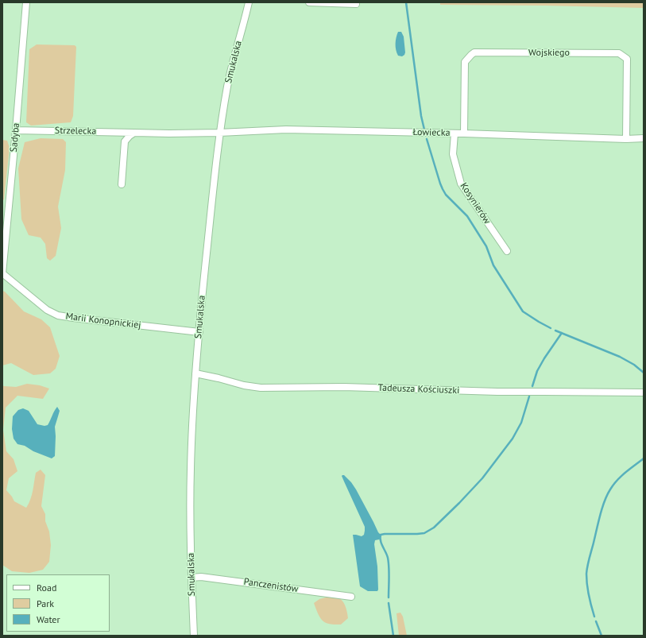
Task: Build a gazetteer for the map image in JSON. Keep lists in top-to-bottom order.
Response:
{
  "streets": {
    "street": [
      "Wojskiego",
      "Smukalska",
      "Strzelecka",
      "Łowiecka",
      "Sadyba",
      "Kosynierów",
      "Marii Konopnickiej",
      "Tadeusza Kościuszki",
      "Panczenistów"
    ]
  },
  "crossings": [
    ["Wojskiego", "Łowiecka"],
    ["Smukalska", "Strzelecka"],
    ["Smukalska", "Łowiecka"],
    ["Smukalska", "Marii Konopnickiej"],
    ["Smukalska", "Tadeusza Kościuszki"],
    ["Smukalska", "Panczenistów"],
    ["Strzelecka", "Łowiecka"],
    ["Strzelecka", "Sadyba"],
    ["Łowiecka", "Kosynierów"],
    ["Sadyba", "Marii Konopnickiej"]
  ],
  "legend": ["Road", "Park", "Water"]
}
